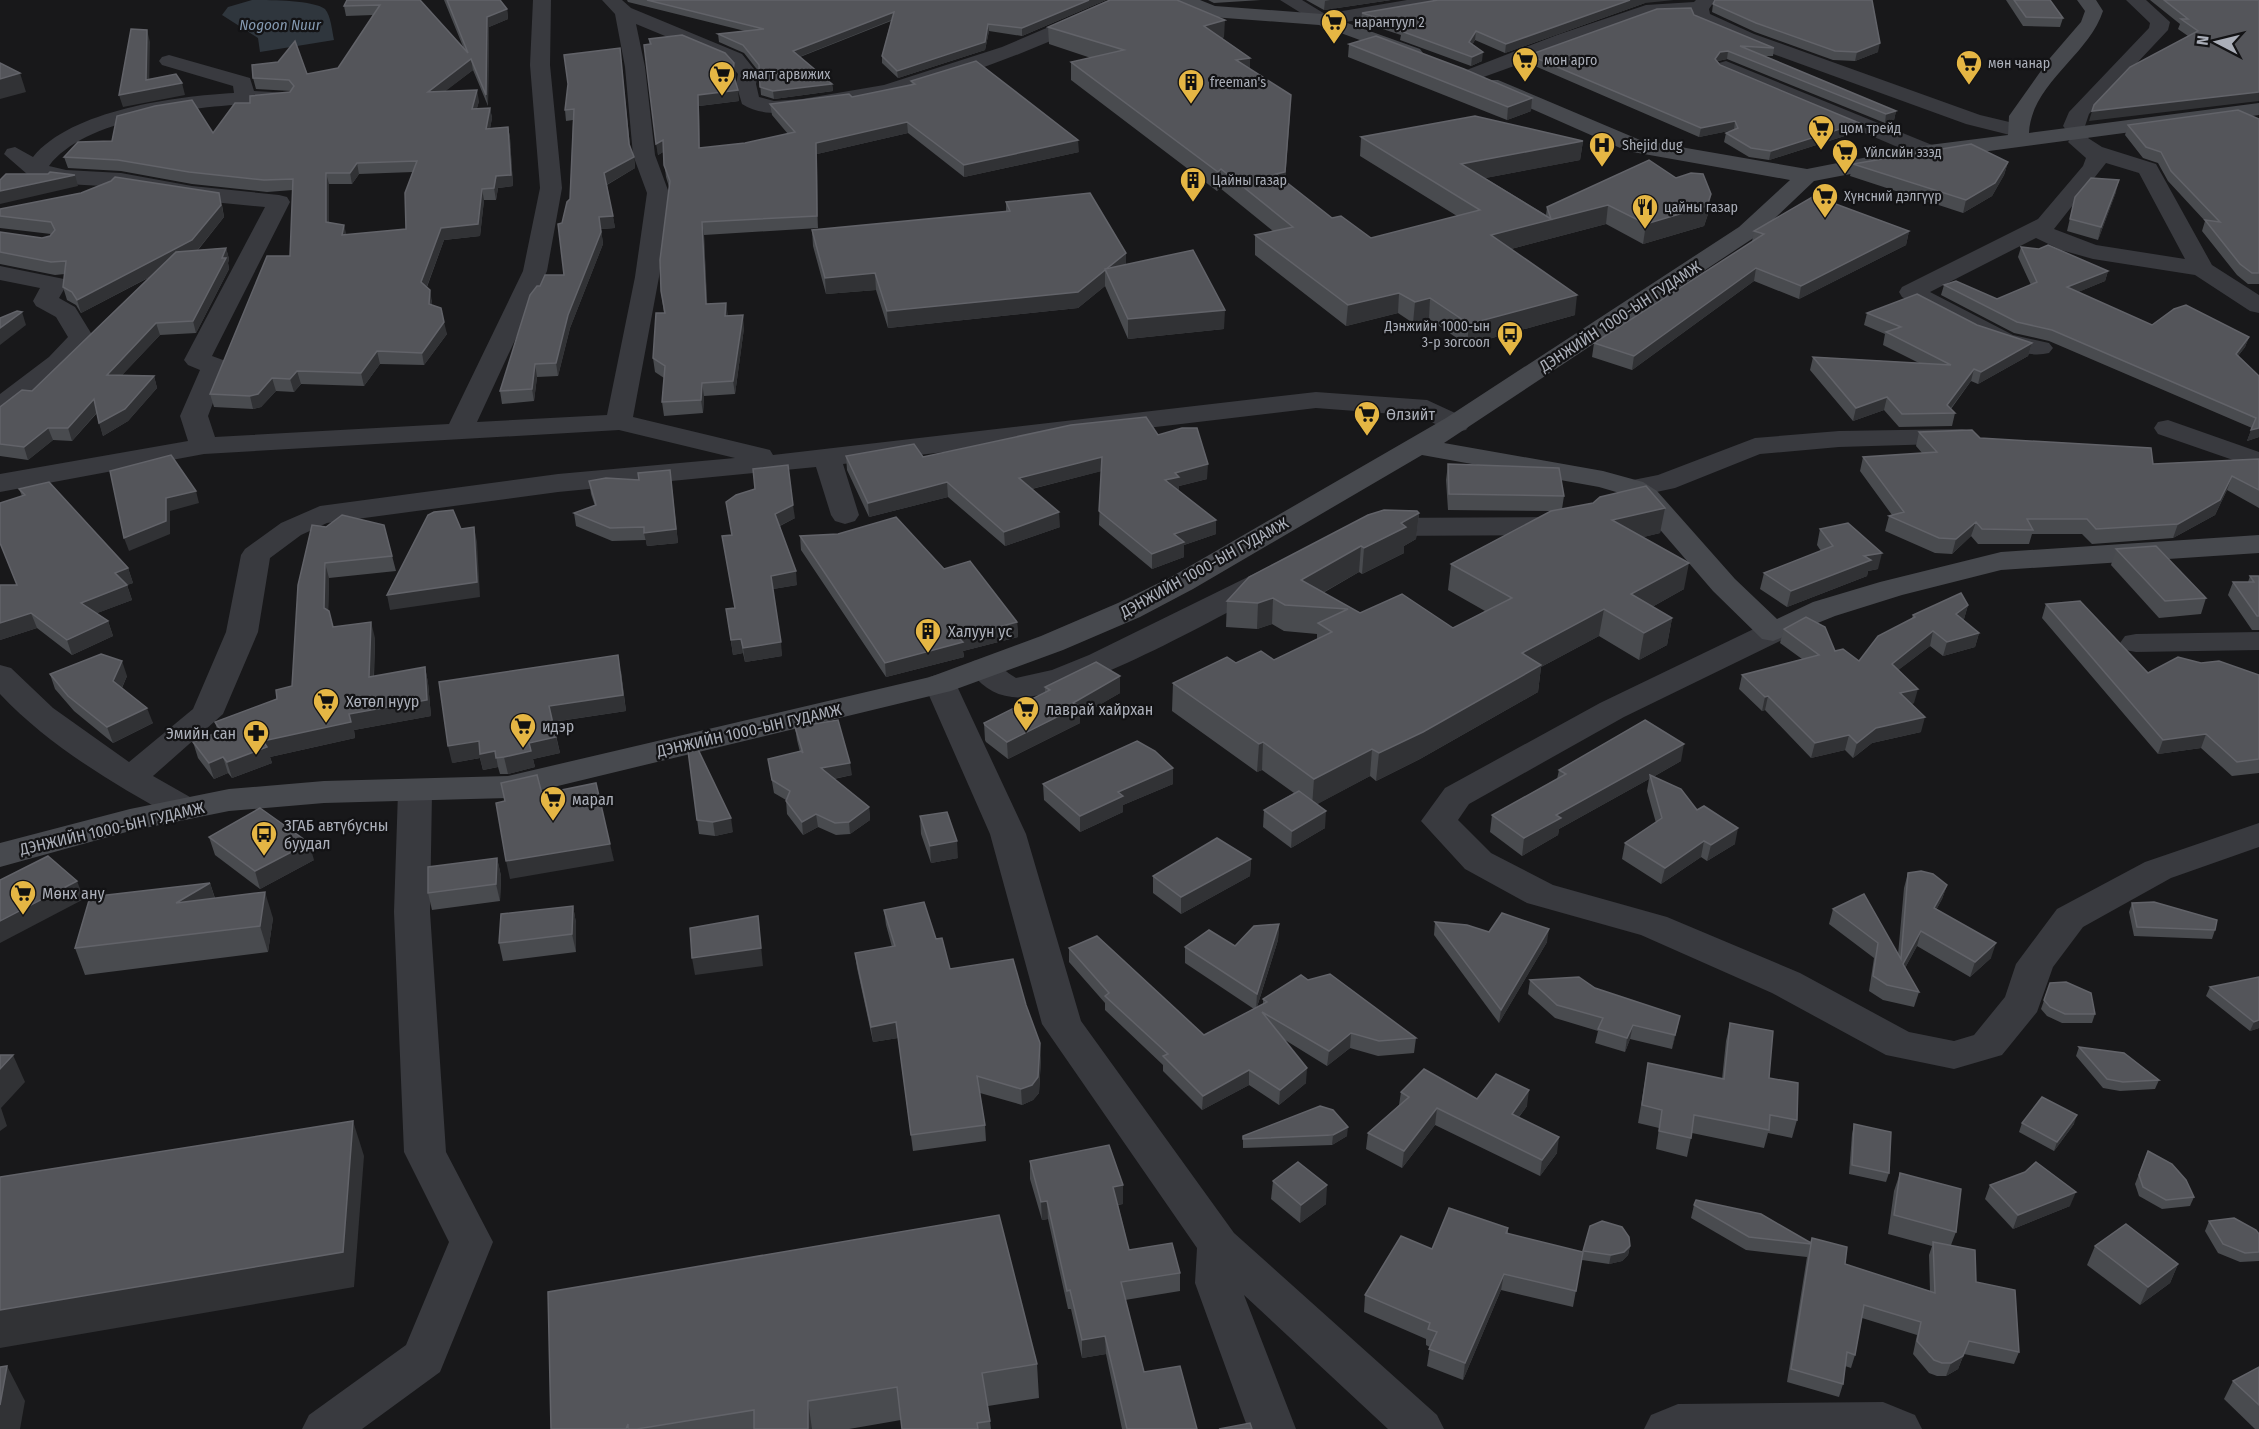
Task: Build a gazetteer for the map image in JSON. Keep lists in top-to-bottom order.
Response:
{
  "streets": {
    "main road": ["ДЭНЖИЙН 1000-ЫН ГУДАМЖ"]
  },
  "water": ["Nogoon Nuur"],
  "places": {
    "supermarket": [
      "нарантуул 2",
      "мон арго",
      "мөн чанар",
      "ямагт арвижих",
      "цом трейд",
      "Үйлсийн эзэд",
      "Хүнсний дэлгүүр",
      "Өлзийт",
      "Хөтөл нуур",
      "лаврай хайрхан",
      "идэр",
      "марал",
      "Мөнх ану"
    ],
    "building": ["freeman's", "Цайны газар", "Халуун ус"],
    "hospital": ["Shejid dug"],
    "restaurant": ["цайны газар"],
    "bus stop": ["Дэнжийн 1000-ын 3-р зогсоол", "ЗГАБ автүбусны буудал"],
    "pharmacy": ["Эмийн сан"]
  },
  "north": "left"
}
